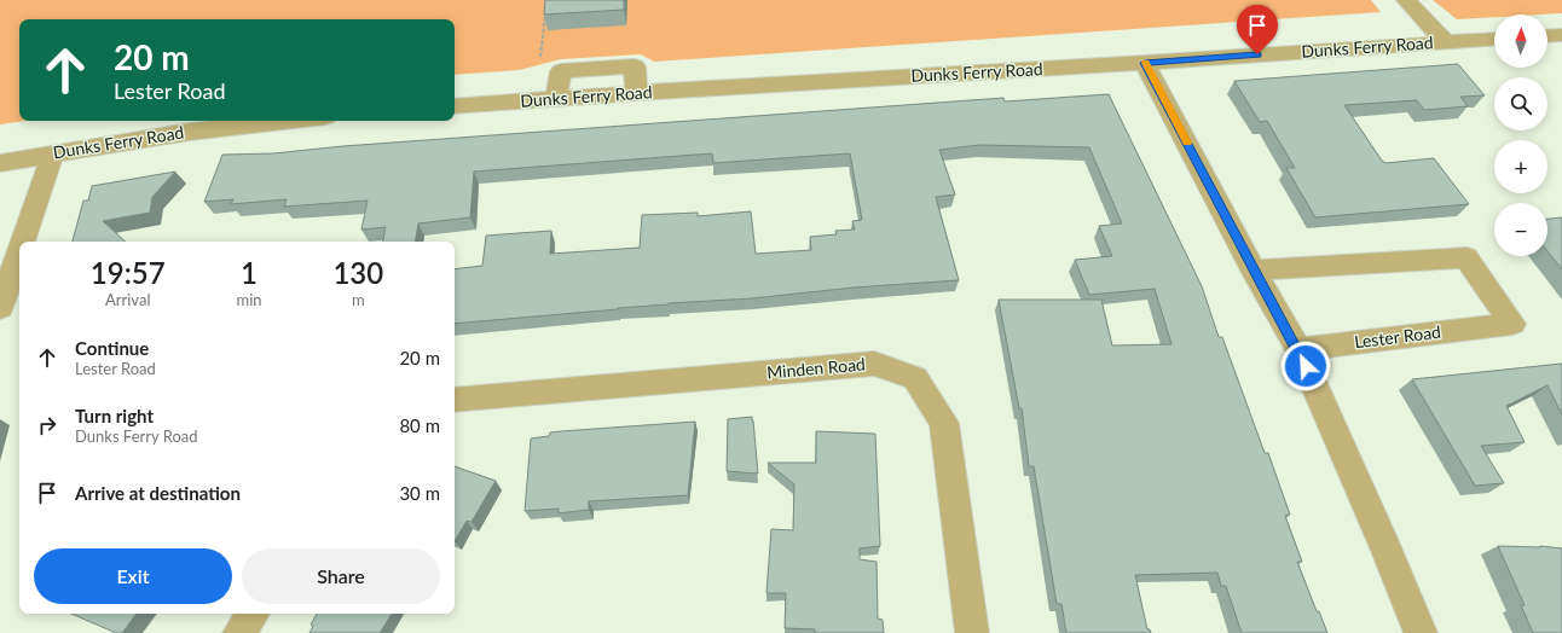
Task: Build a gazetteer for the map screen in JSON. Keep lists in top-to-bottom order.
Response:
{
  "streets": {
    "street": ["Dunks Ferry Road", "Lester Road", "Minden Road"]
  },
  "north": "top",
  "page": {
    "map_buttons": ["+", "−"],
    "turn": ["20 m", "Lester Road"],
    "eta": [
      "19:57",
      "Arrival",
      "1",
      "min",
      "130",
      "m"
    ],
    "list": [
      {
        "name": "Continue",
        "note": "Lester Road",
        "value": "20 m"
      },
      {
        "name": "Turn right",
        "note": "Dunks Ferry Road",
        "value": "80 m"
      },
      {
        "name": "Arrive at destination",
        "value": "30 m"
      }
    ],
    "buttons": ["Exit", "Share"]
  }
}
